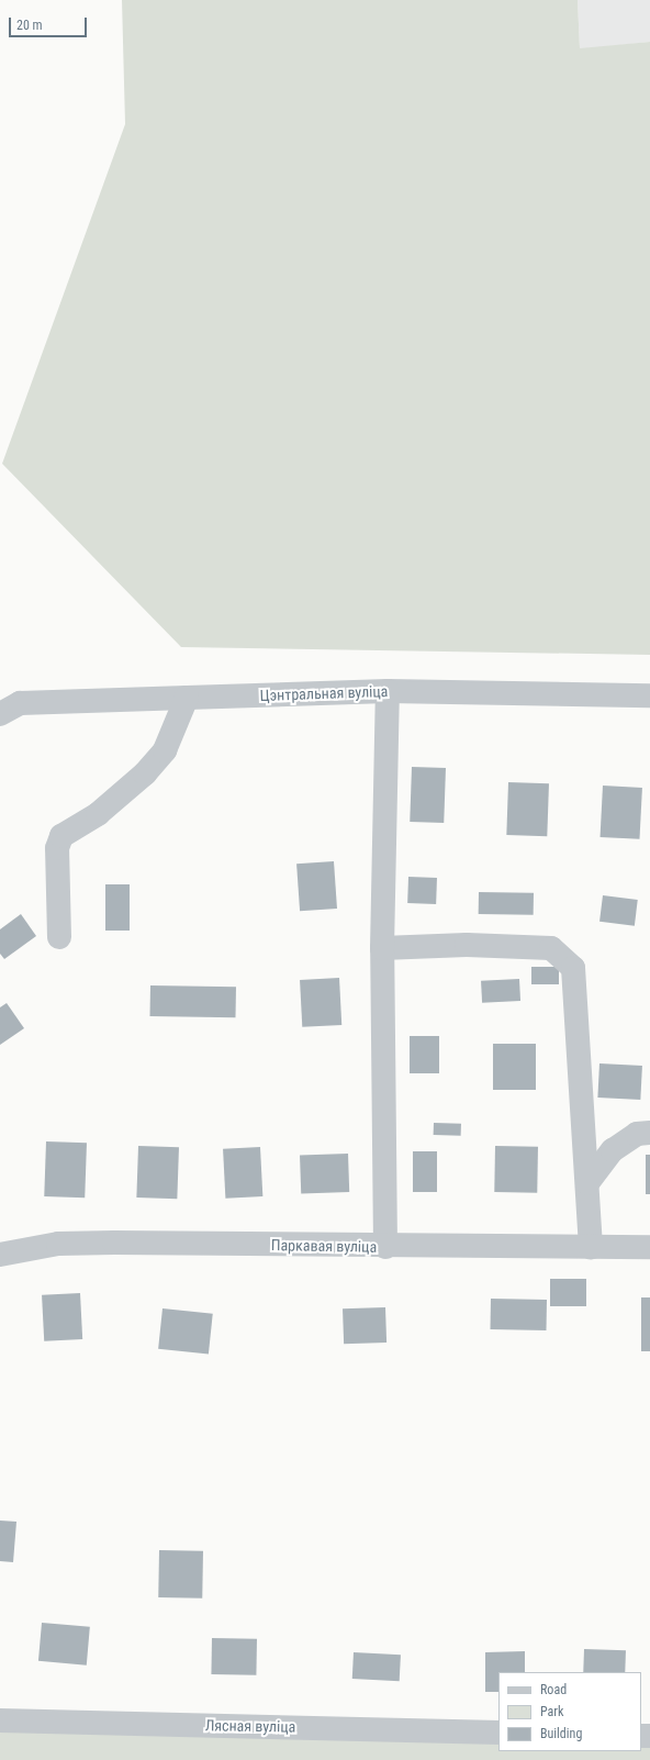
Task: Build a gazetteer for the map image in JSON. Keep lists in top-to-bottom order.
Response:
{
  "streets": {
    "street": ["Цэнтральная вуліца", "Паркавая вуліца", "Лясная вуліца"]
  },
  "legend": ["Road", "Park", "Building"],
  "scale_bar": "20 m"
}
